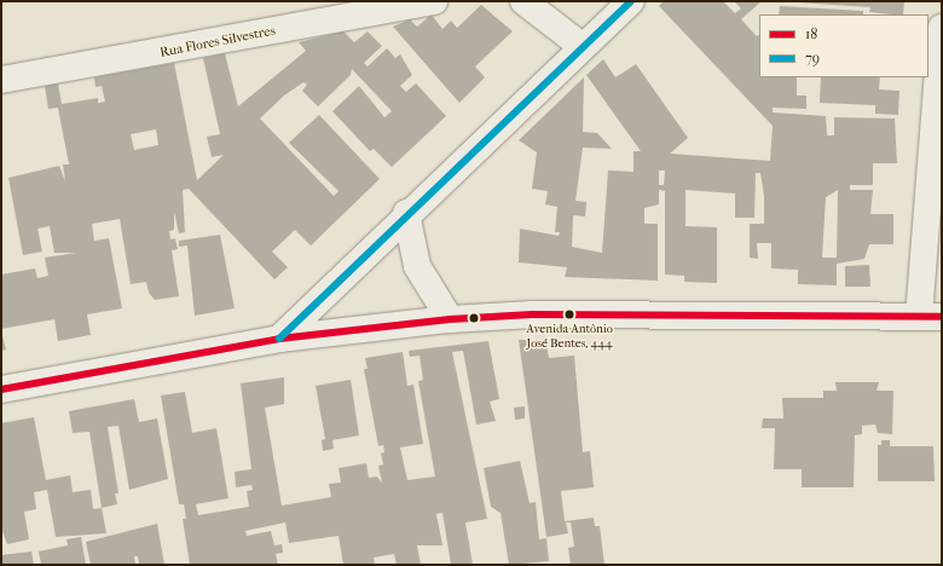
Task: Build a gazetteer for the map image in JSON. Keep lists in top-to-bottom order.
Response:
{
  "streets": {
    "street": ["Rua Flores Silvestres"]
  },
  "places": ["Avenida Antônio José Bentes, 444"],
  "lines": ["transit line 79", "transit line 18"],
  "legend": ["18", "79"]
}
